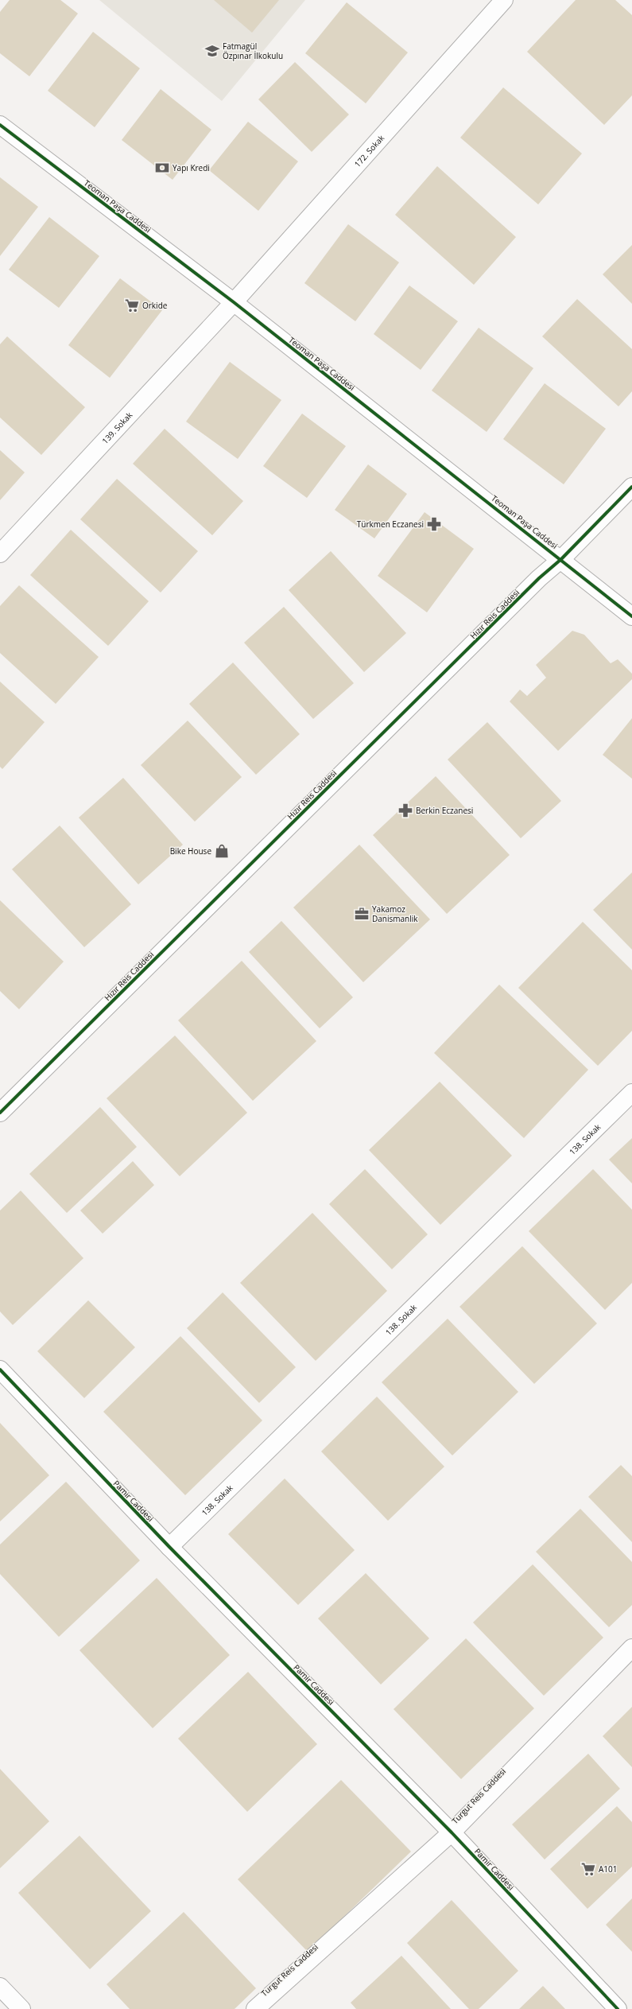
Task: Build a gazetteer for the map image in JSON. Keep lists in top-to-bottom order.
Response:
{
  "streets": {
    "street": [
      "172. Sokak",
      "Teoman Paşa Caddesi",
      "139. Sokak",
      "Hızır Reis Caddesi",
      "138. Sokak",
      "Pamir Caddesi",
      "Turgut Reis Caddesi"
    ]
  },
  "crossings": [
    ["172. Sokak", "Teoman Paşa Caddesi"],
    ["172. Sokak", "139. Sokak"],
    ["Teoman Paşa Caddesi", "139. Sokak"],
    ["Teoman Paşa Caddesi", "Hızır Reis Caddesi"],
    ["138. Sokak", "Pamir Caddesi"],
    ["Pamir Caddesi", "Turgut Reis Caddesi"]
  ],
  "places": {
    "school or university": ["Fatmagül Özpınar İlkokulu"],
    "bank": ["Yapı Kredi"],
    "supermarket": ["Orkide", "A101"],
    "pharmacy": ["Türkmen Eczanesi", "Berkin Eczanesi"],
    "shop": ["Bike House"],
    "office": ["Yakamoz Danismanlik"]
  }
}
